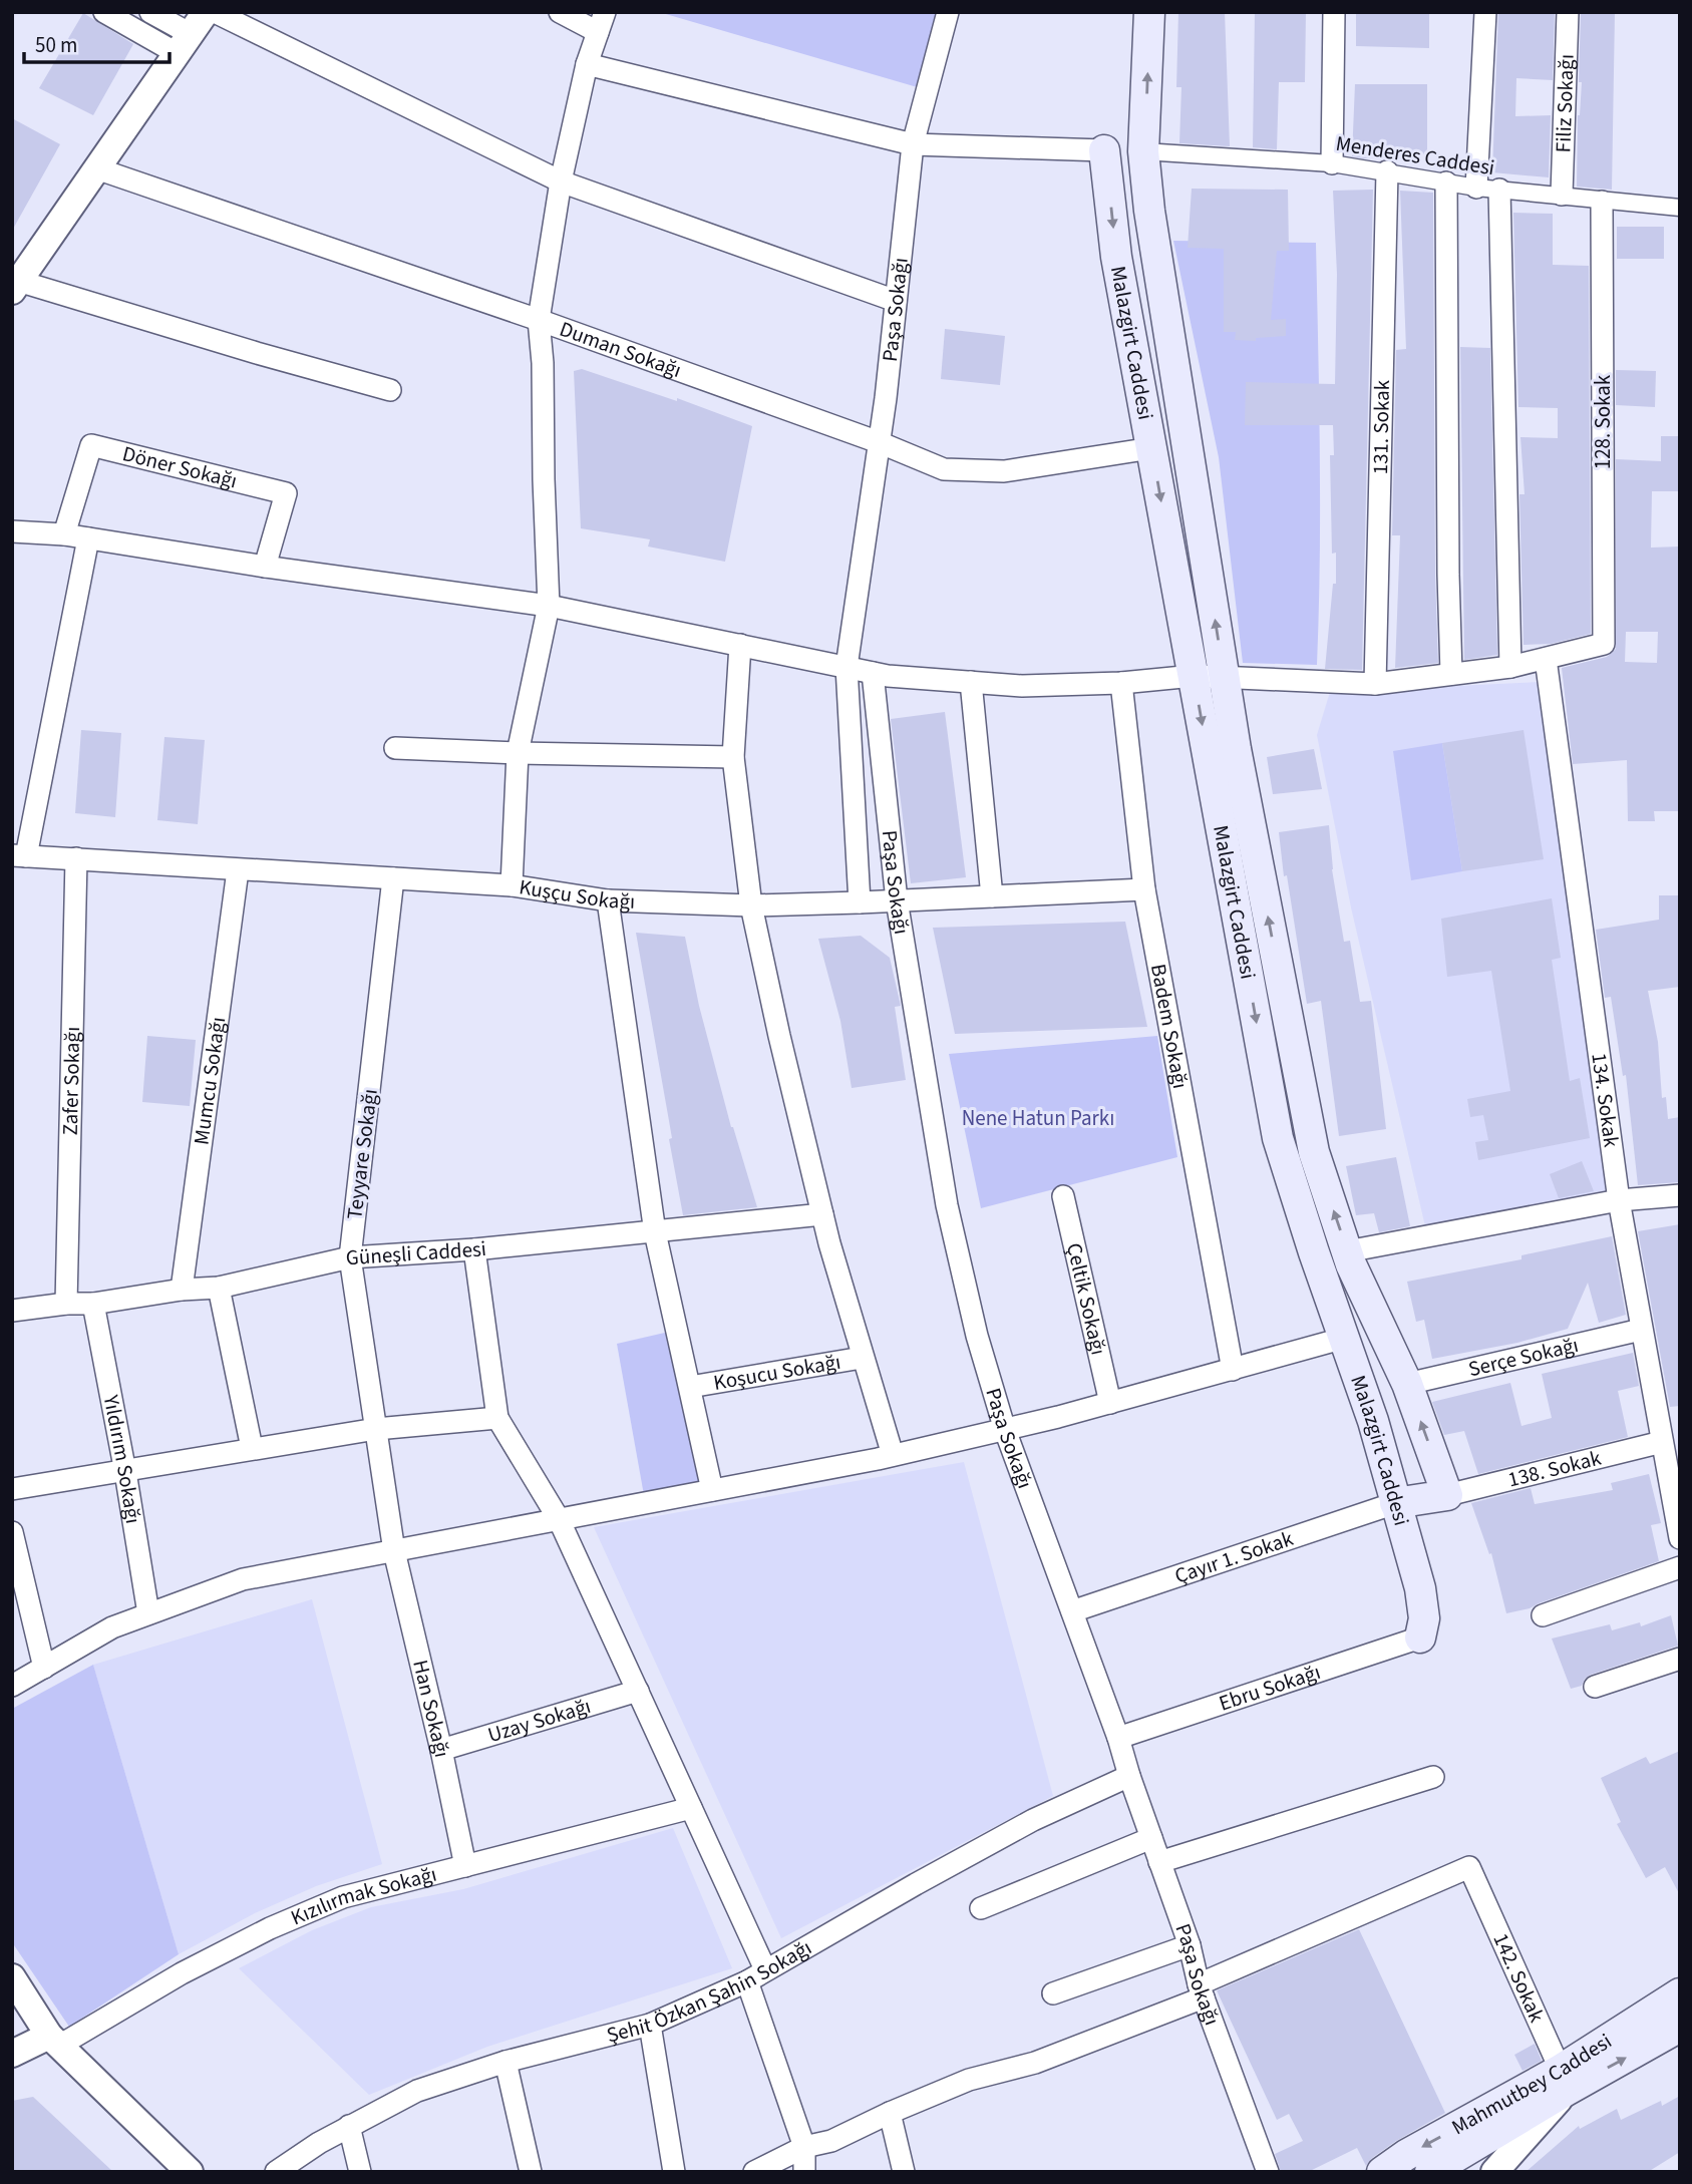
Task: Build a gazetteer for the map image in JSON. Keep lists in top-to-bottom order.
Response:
{
  "streets": {
    "main road": ["Malazgirt Caddesi", "Mahmutbey Caddesi"],
    "street": [
      "Filiz Sokağı",
      "Menderes Caddesi",
      "Paşa Sokağı",
      "Duman Sokağı",
      "128. Sokak",
      "131. Sokak",
      "Döner Sokağı",
      "Kuşçu Sokağı",
      "Badem Sokağı",
      "Mumcu Sokağı",
      "Zafer Sokağı",
      "134. Sokak",
      "Teyyare Sokağı",
      "Güneşli Caddesi",
      "Çeltik Sokağı",
      "Serçe Sokağı",
      "Koşucu Sokağı",
      "Yıldırım Sokağı",
      "138. Sokak",
      "Çayır 1. Sokak",
      "Ebru Sokağı",
      "Han Sokağı",
      "Uzay Sokağı",
      "Kızılırmak Sokağı",
      "142. Sokak",
      "Şehit Özkan Şahin Sokağı"
    ]
  },
  "crossings": [
    ["Filiz Sokağı", "Menderes Caddesi"],
    ["Menderes Caddesi", "Malazgirt Caddesi"],
    ["Menderes Caddesi", "128. Sokak"],
    ["Menderes Caddesi", "131. Sokak"],
    ["Paşa Sokağı", "Duman Sokağı"],
    ["Paşa Sokağı", "Kuşçu Sokağı"],
    ["Paşa Sokağı", "Çayır 1. Sokak"],
    ["Paşa Sokağı", "Ebru Sokağı"],
    ["Paşa Sokağı", "142. Sokak"],
    ["Paşa Sokağı", "Şehit Özkan Şahin Sokağı"],
    ["Malazgirt Caddesi", "Duman Sokağı"],
    ["Malazgirt Caddesi", "Serçe Sokağı"],
    ["Malazgirt Caddesi", "138. Sokak"],
    ["Malazgirt Caddesi", "Çayır 1. Sokak"],
    ["Malazgirt Caddesi", "Ebru Sokağı"],
    ["128. Sokak", "134. Sokak"],
    ["Kuşçu Sokağı", "Badem Sokağı"],
    ["Kuşçu Sokağı", "Mumcu Sokağı"],
    ["Kuşçu Sokağı", "Zafer Sokağı"],
    ["Kuşçu Sokağı", "Teyyare Sokağı"],
    ["Mumcu Sokağı", "Güneşli Caddesi"],
    ["Zafer Sokağı", "Güneşli Caddesi"],
    ["134. Sokak", "Serçe Sokağı"],
    ["134. Sokak", "138. Sokak"],
    ["Teyyare Sokağı", "Güneşli Caddesi"],
    ["Teyyare Sokağı", "Han Sokağı"],
    ["Güneşli Caddesi", "Yıldırım Sokağı"],
    ["Han Sokağı", "Uzay Sokağı"],
    ["Han Sokağı", "Kızılırmak Sokağı"],
    ["142. Sokak", "Mahmutbey Caddesi"]
  ],
  "parks": ["Nene Hatun Parkı"],
  "scale_bar": "50 m"
}
